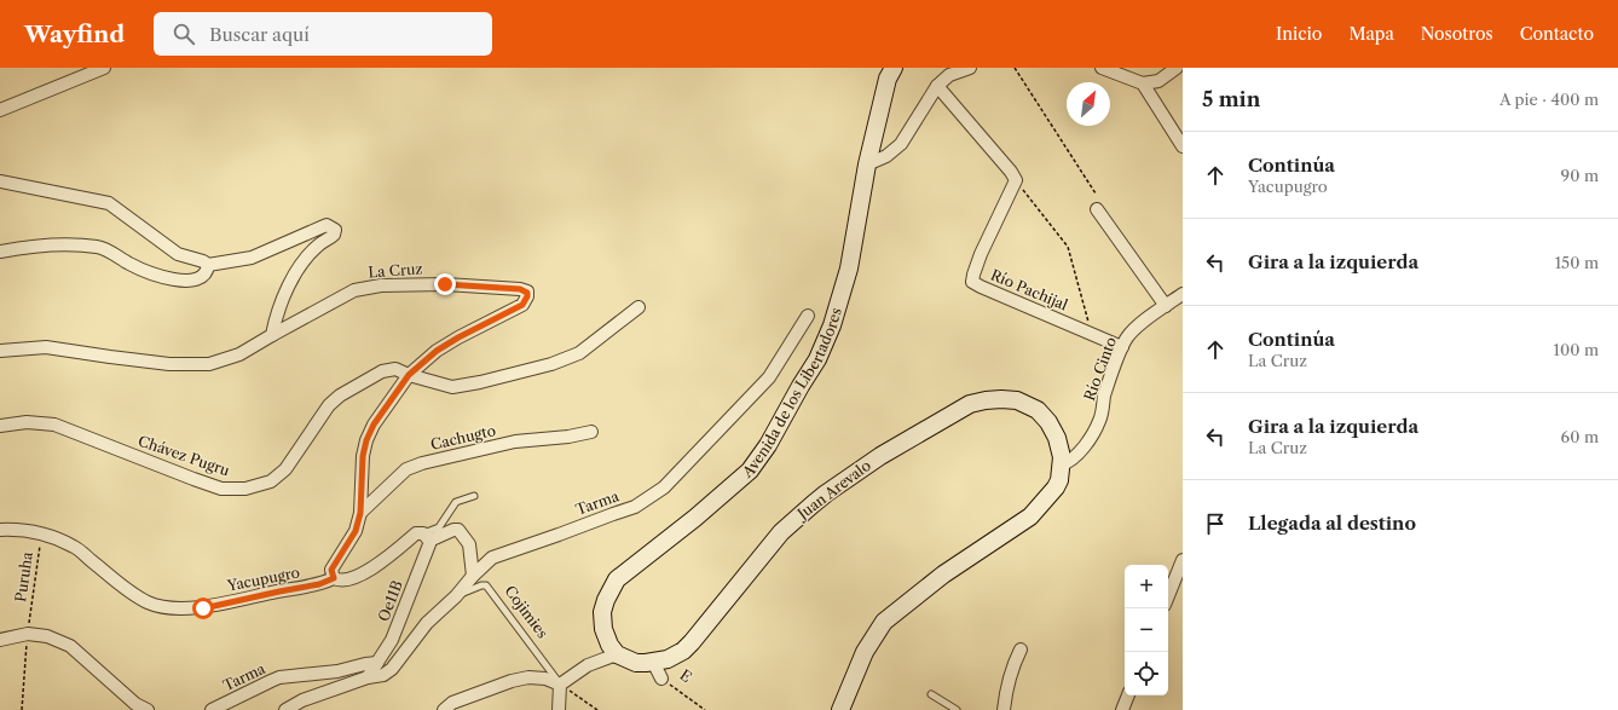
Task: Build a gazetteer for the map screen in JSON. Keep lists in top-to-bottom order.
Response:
{
  "streets": {
    "street": [
      "La Cruz",
      "Río Pachijal",
      "Río Cinto",
      "Avenida de los Libertadores",
      "Cachugto",
      "Chávez Pugru",
      "Juan Arevalo",
      "Tarma",
      "Yacupugro",
      "Oe11B",
      "E"
    ],
    "lane": ["Cojimies"],
    "path": ["Puruha"]
  },
  "crossings": [
    ["La Cruz", "Chávez Pugru"],
    ["Río Pachijal", "Río Cinto"],
    ["Río Cinto", "Juan Arevalo"],
    ["Avenida de los Libertadores", "Juan Arevalo"],
    ["Juan Arevalo", "E"],
    ["Tarma", "Yacupugro"],
    ["Tarma", "Oe11B"],
    ["Tarma", "Cojimies"],
    ["Puruha", "Yacupugro"],
    ["Yacupugro", "Oe11B"]
  ],
  "north": "top right",
  "page": {
    "header": "Wayfind",
    "search": "Buscar aquí",
    "nav": [
      "Inicio",
      "Mapa",
      "Nosotros",
      "Contacto"
    ],
    "heading": ["5 min", "A pie · 400 m"],
    "list": [
      ["Continúa", "Yacupugro", "90 m"],
      ["Gira a la izquierda", "150 m"],
      ["Continúa", "La Cruz", "100 m"],
      ["Gira a la izquierda", "La Cruz", "60 m"],
      "Llegada al destino"
    ],
    "map_buttons": ["+", "−"]
  }
}
